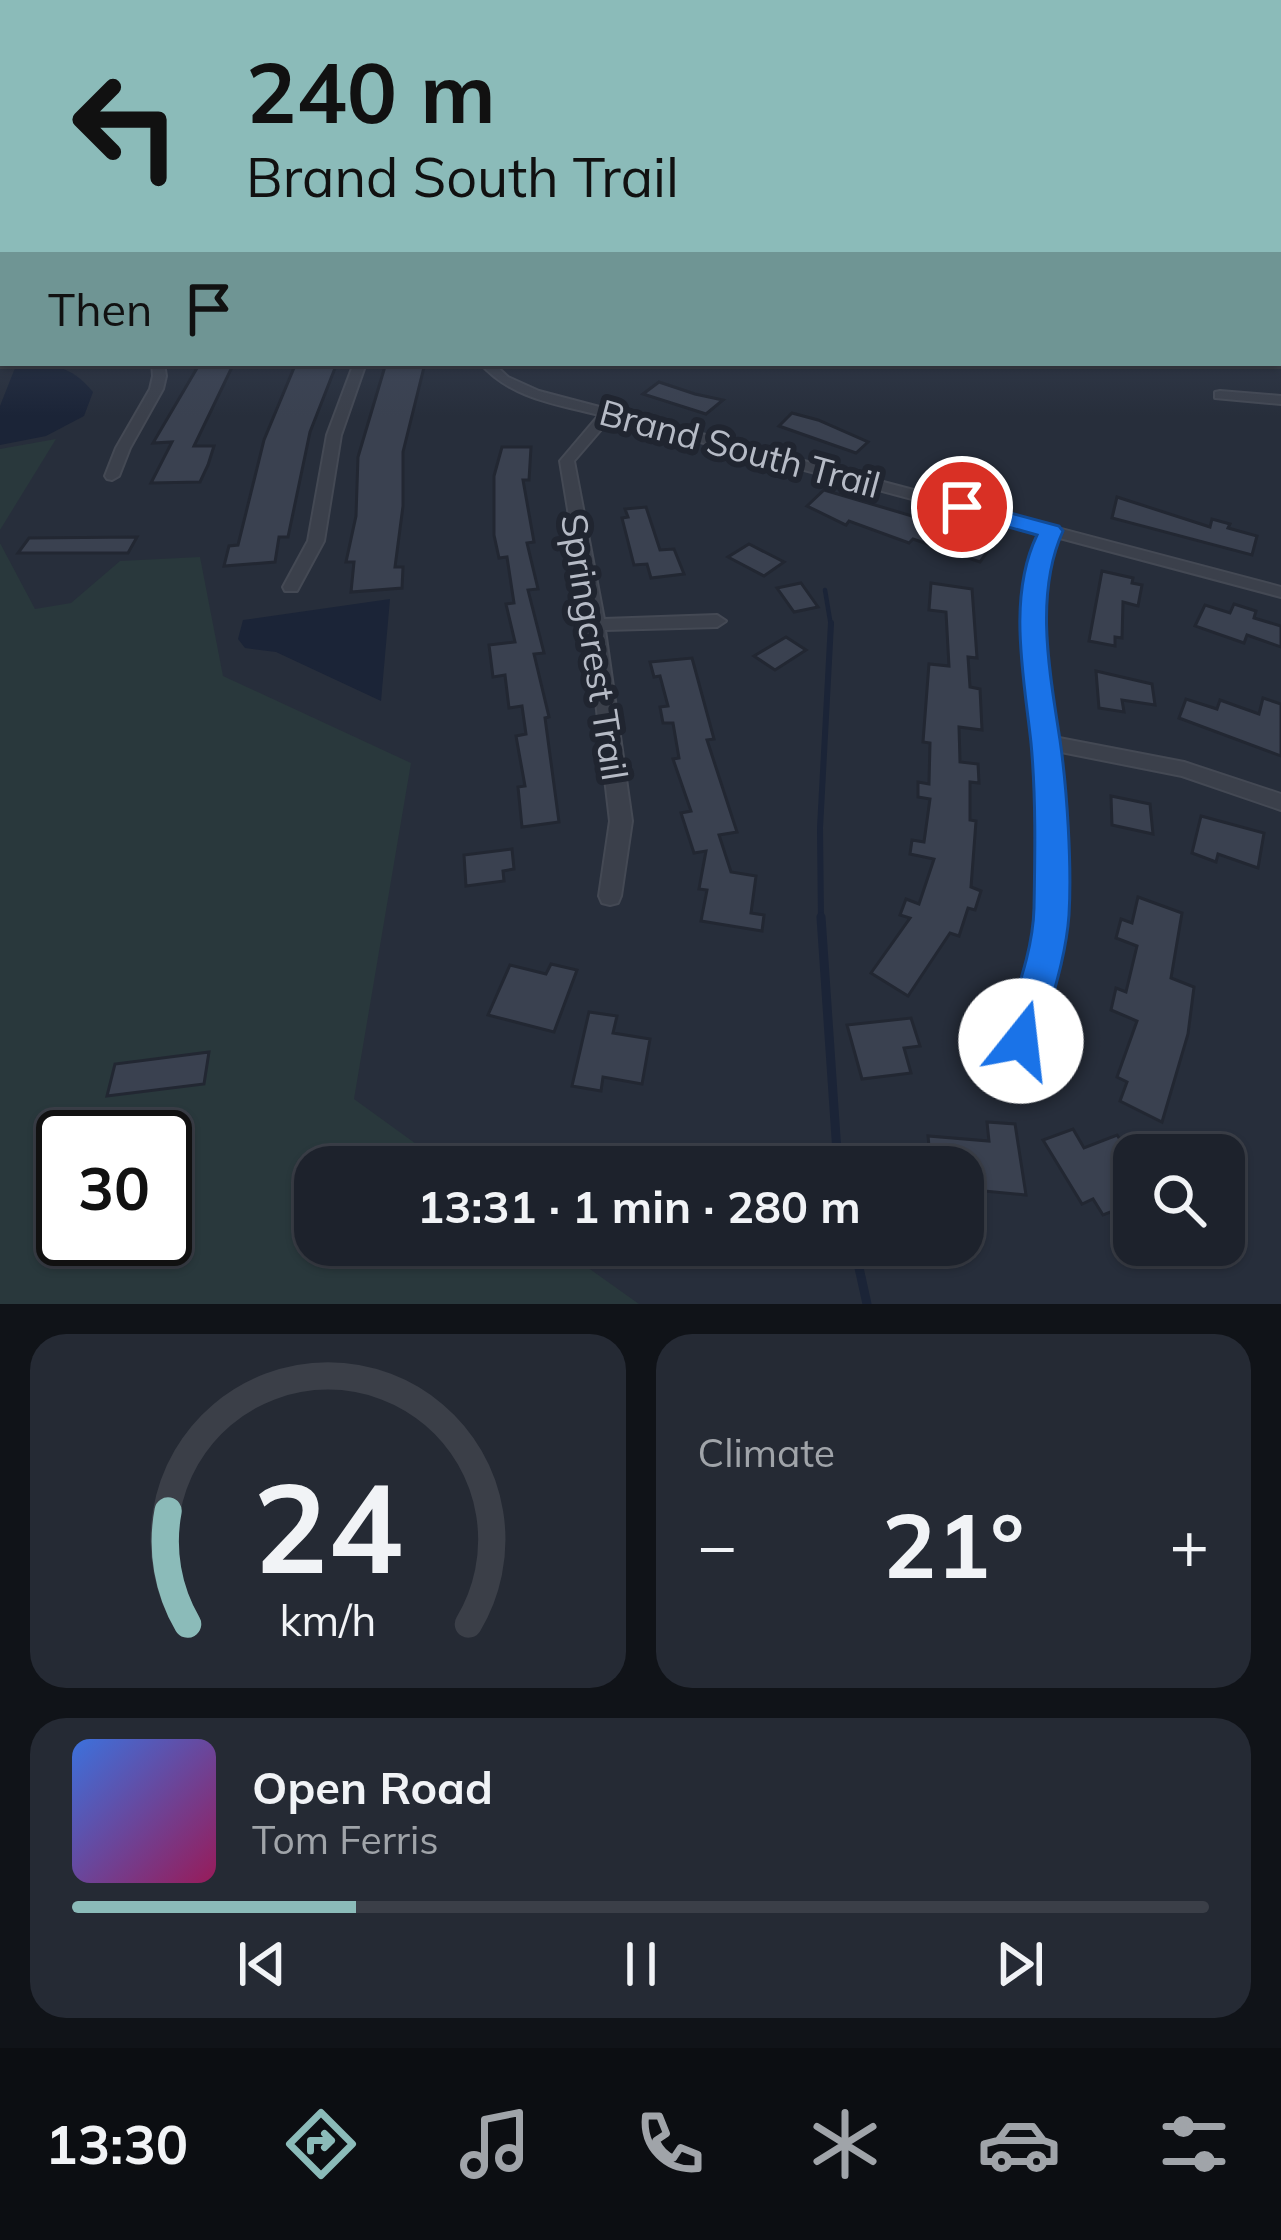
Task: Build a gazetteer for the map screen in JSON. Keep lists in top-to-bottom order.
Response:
{
  "streets": {
    "street": ["Brand South Trail", "Springcrest Trail"]
  },
  "crossings": [
    ["Brand South Trail", "Springcrest Trail"]
  ],
  "page": {
    "turn": ["240 m", "Brand South Trail"],
    "then": "Then",
    "limit": "30",
    "trip": "13:31 · 1 min · 280 m",
    "tile": "Climate",
    "heat": ["−", "21°", "+"],
    "song": ["Open Road", "Tom Ferris"],
    "tabs": "13:30",
    "gauge": ["24", "km/h"]
  }
}
